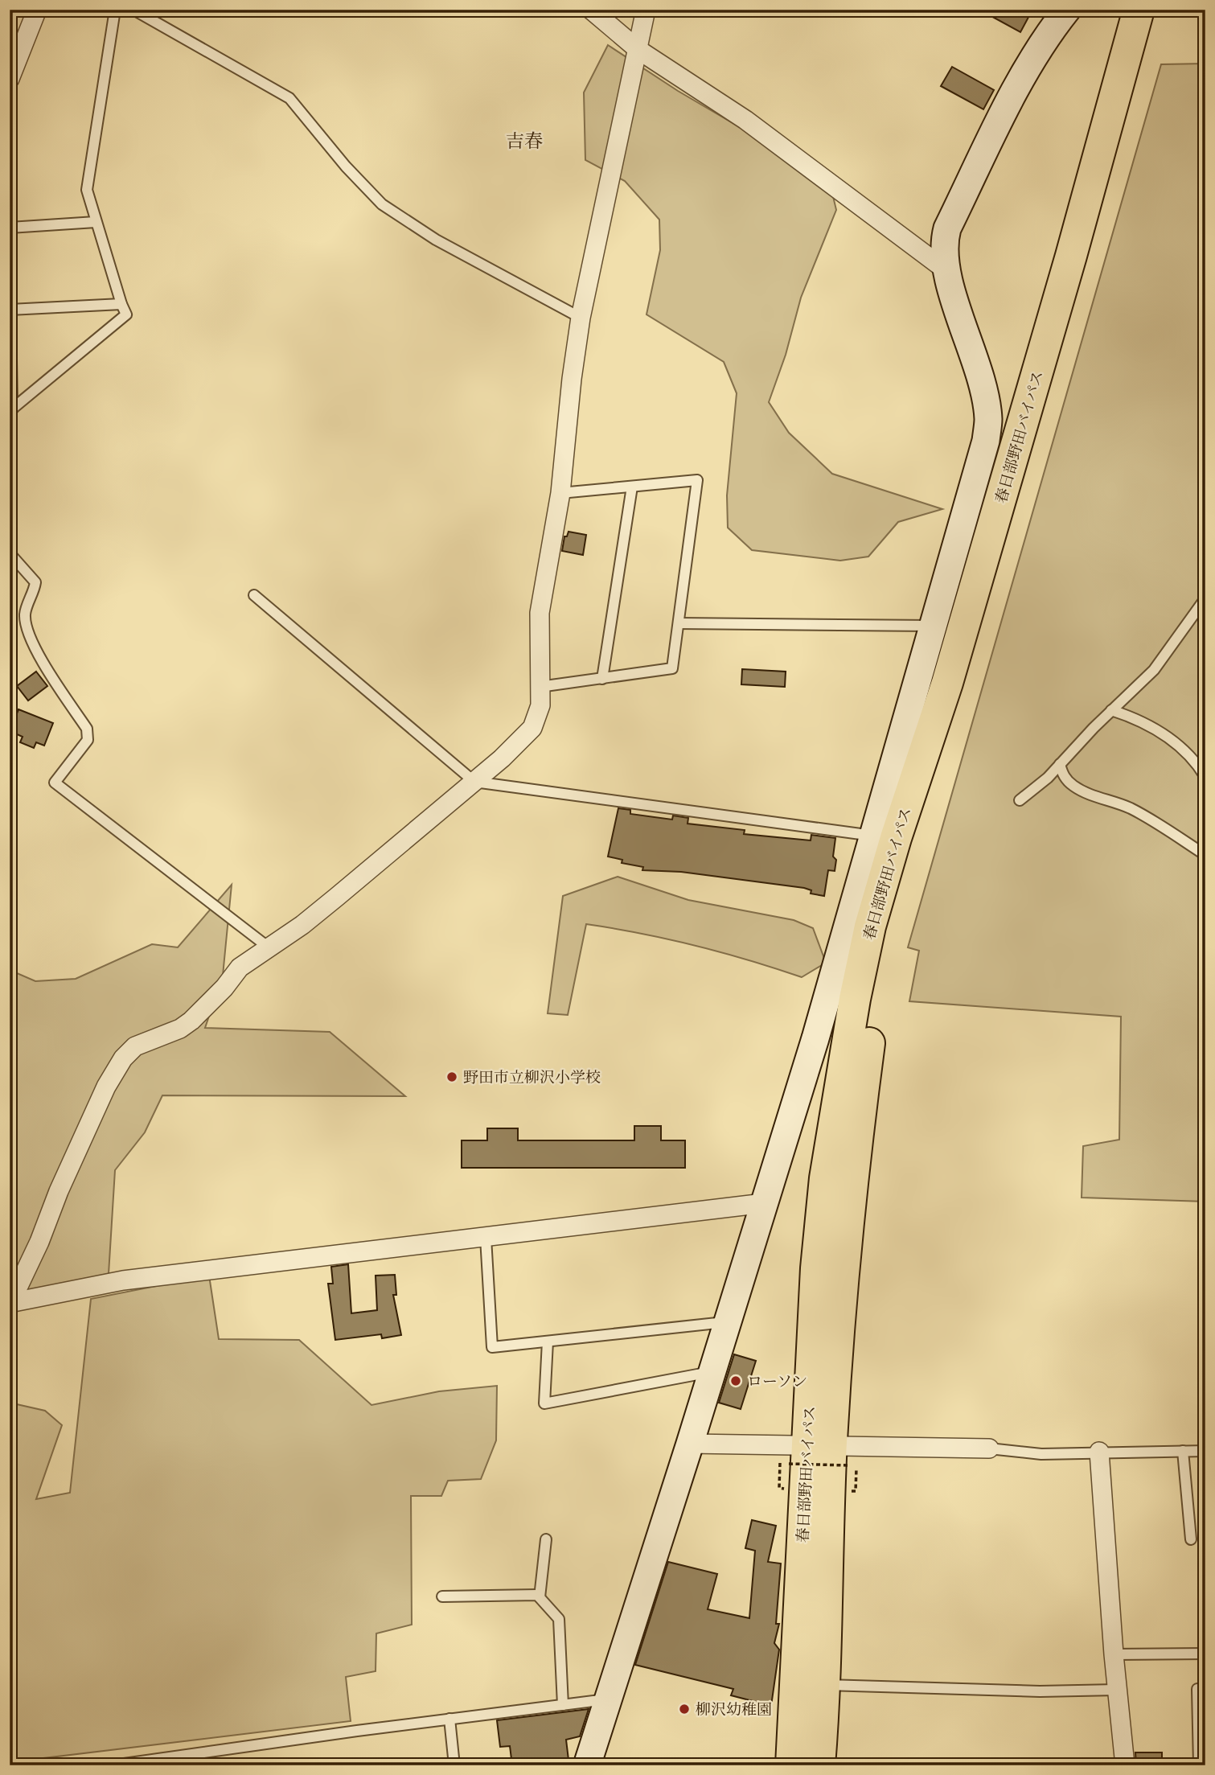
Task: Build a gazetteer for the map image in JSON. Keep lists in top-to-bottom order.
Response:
{
  "streets": {
    "highway": ["春日部野田バイパス"]
  },
  "districts": ["吉春"],
  "places": ["野田市立柳沢小学校", "ローソン", "柳沢幼稚園"]
}
